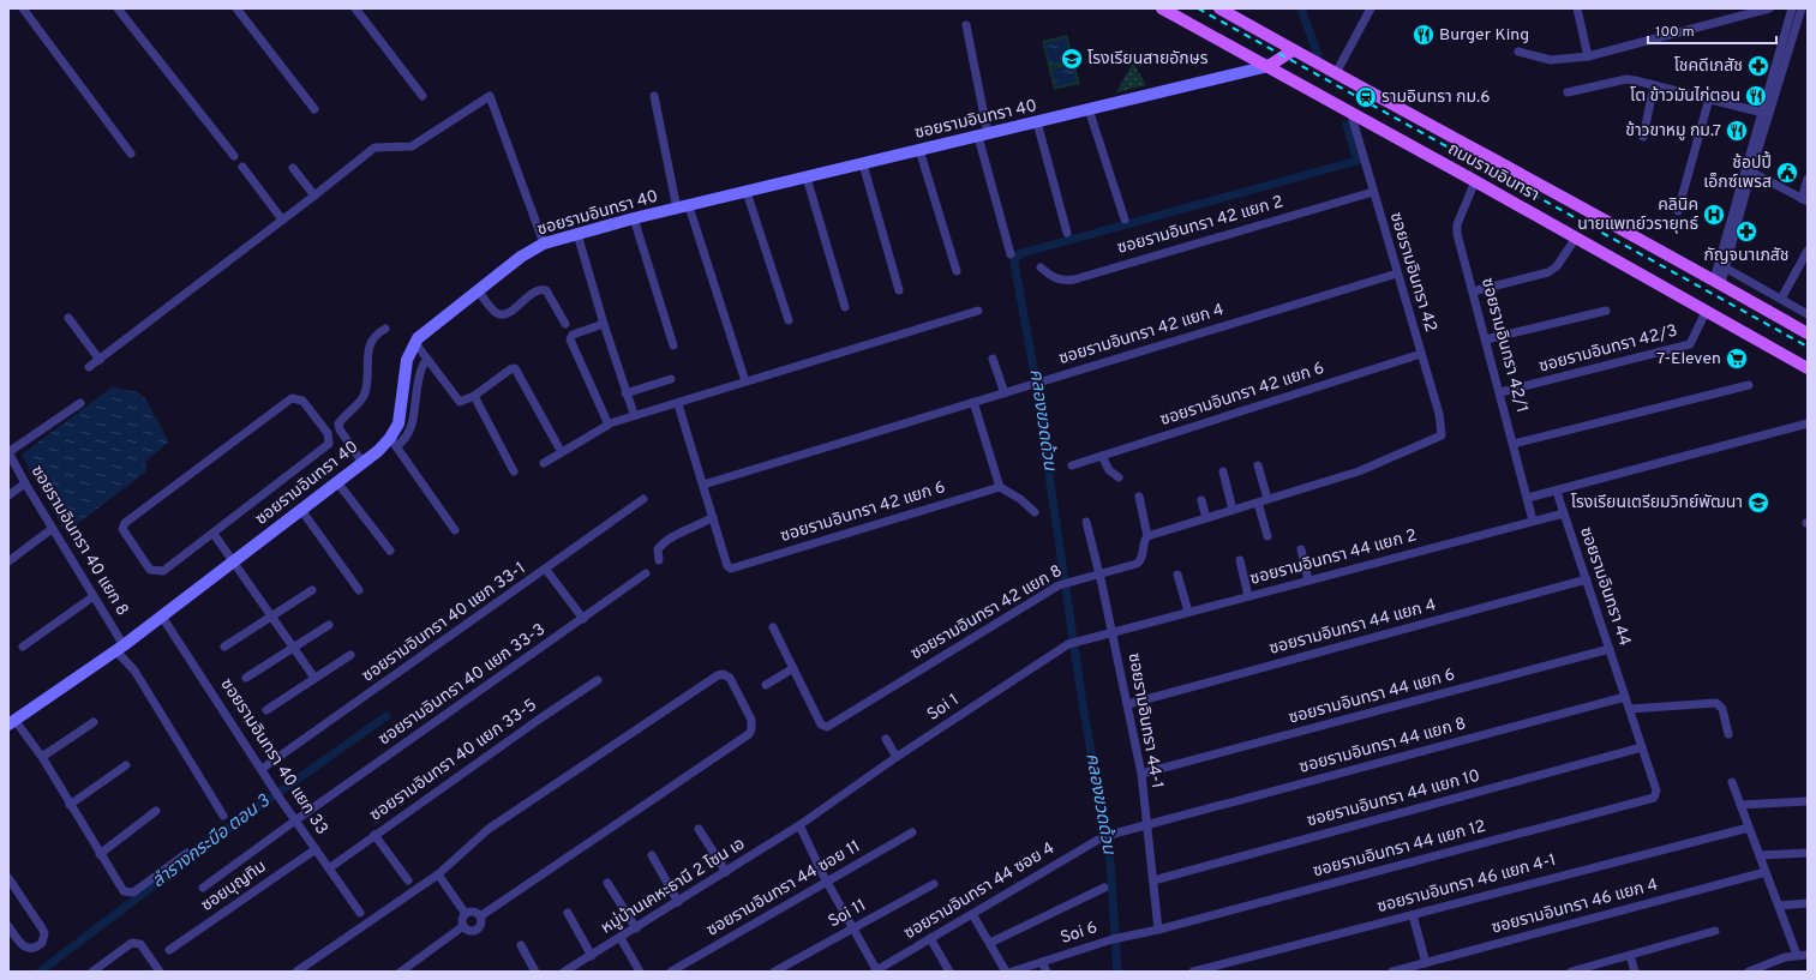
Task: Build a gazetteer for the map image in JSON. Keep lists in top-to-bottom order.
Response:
{
  "streets": {
    "main road": ["ถนนรามอินทรา"],
    "street": [
      "ซอยรามอินทรา 40",
      "ซอยรามอินทรา 42 แยก 2",
      "ซอยรามอินทรา 42",
      "ซอยรามอินทรา 42 แยก 4",
      "ซอยรามอินทรา 42/1",
      "ซอยรามอินทรา 42/3",
      "ซอยรามอินทรา 42 แยก 6",
      "ซอยรามอินทรา 40 แยก 8",
      "ซอยรามอินทรา 44 แยก 2",
      "ซอยรามอินทรา 44",
      "ซอยรามอินทรา 42 แยก 8",
      "ซอยรามอินทรา 40 แยก 33-1",
      "ซอยรามอินทรา 44 แยก 4",
      "ซอยรามอินทรา 40 แยก 33-3",
      "ซอยรามอินทรา 44 แยก 6",
      "Soi 1",
      "ซอยรามอินทรา 44-1",
      "ซอยรามอินทรา 44 แยก 8",
      "ซอยรามอินทรา 40 แยก 33",
      "ซอยรามอินทรา 40 แยก 33-5",
      "ซอยรามอินทรา 44 แยก 10",
      "ซอยรามอินทรา 44 แยก 12",
      "ซอยรามอินทรา 46 แยก 4-1",
      "ซอยบุญทิม",
      "หมู่บ้านเคหะธานี 2 โซน เอ",
      "ซอยรามอินทรา 44 ซอย 11",
      "ซอยรามอินทรา 44 ซอย 4",
      "ซอยรามอินทรา 46 แยก 4",
      "Soi 11",
      "Soi 6"
    ]
  },
  "crossings": [
    ["ซอยรามอินทรา 40", "ถนนรามอินทรา"],
    ["ซอยรามอินทรา 40", "ซอยรามอินทรา 40 แยก 8"],
    ["ซอยรามอินทรา 40", "ซอยรามอินทรา 40 แยก 33"],
    ["ถนนรามอินทรา", "ซอยรามอินทรา 42"],
    ["ถนนรามอินทรา", "ซอยรามอินทรา 42/1"],
    ["ถนนรามอินทรา", "ซอยรามอินทรา 42/3"],
    ["ซอยรามอินทรา 42 แยก 2", "ซอยรามอินทรา 42"],
    ["ซอยรามอินทรา 42", "ซอยรามอินทรา 42 แยก 4"],
    ["ซอยรามอินทรา 42", "ซอยรามอินทรา 42 แยก 6"],
    ["ซอยรามอินทรา 42/1", "ซอยรามอินทรา 42/3"],
    ["ซอยรามอินทรา 42/1", "ซอยรามอินทรา 44 แยก 2"],
    ["ซอยรามอินทรา 44 แยก 2", "ซอยรามอินทรา 44"],
    ["ซอยรามอินทรา 44 แยก 2", "Soi 1"],
    ["ซอยรามอินทรา 44 แยก 2", "ซอยรามอินทรา 44-1"],
    ["ซอยรามอินทรา 44", "ซอยรามอินทรา 44 แยก 4"],
    ["ซอยรามอินทรา 44", "ซอยรามอินทรา 44 แยก 6"],
    ["ซอยรามอินทรา 44", "ซอยรามอินทรา 44 แยก 8"],
    ["ซอยรามอินทรา 44", "ซอยรามอินทรา 44 แยก 10"],
    ["ซอยรามอินทรา 44", "ซอยรามอินทรา 44 แยก 12"],
    ["ซอยรามอินทรา 42 แยก 8", "ซอยรามอินทรา 44-1"],
    ["ซอยรามอินทรา 40 แยก 33-1", "ซอยรามอินทรา 40 แยก 33"],
    ["ซอยรามอินทรา 44 แยก 4", "ซอยรามอินทรา 44-1"],
    ["ซอยรามอินทรา 40 แยก 33-3", "ซอยรามอินทรา 40 แยก 33"],
    ["ซอยรามอินทรา 44 แยก 6", "ซอยรามอินทรา 44-1"],
    ["Soi 1", "ซอยรามอินทรา 44-1"],
    ["Soi 1", "หมู่บ้านเคหะธานี 2 โซน เอ"],
    ["ซอยรามอินทรา 44-1", "ซอยรามอินทรา 44 แยก 8"],
    ["ซอยรามอินทรา 44-1", "ซอยรามอินทรา 44 แยก 10"],
    ["ซอยรามอินทรา 44-1", "ซอยรามอินทรา 44 แยก 12"],
    ["ซอยรามอินทรา 44-1", "Soi 6"],
    ["ซอยรามอินทรา 44 แยก 8", "ซอยรามอินทรา 44 ซอย 4"],
    ["ซอยรามอินทรา 40 แยก 33", "ซอยรามอินทรา 40 แยก 33-5"],
    ["ซอยรามอินทรา 40 แยก 33", "ซอยบุญทิม"],
    ["ซอยรามอินทรา 44 แยก 12", "Soi 6"]
  ],
  "water": ["คลองขวดด้วน", "ลำรางกระบือ ตอน 3"],
  "places": {
    "restaurant": ["Burger King", "โต ข้าวมันไก่ตอน", "ข้าวขาหมู กม.7"],
    "school or university": ["โรงเรียนสายอักษร", "โรงเรียนเตรียมวิทย์พัฒนา"],
    "pharmacy": ["โชคดีเภสัช", "กัญจนาเภสัช"],
    "station": ["รามอินทรา กม.6"],
    "public building": ["ช้อปปี้ เอ็กซ์เพรส"],
    "hospital": ["คลินิค นายแพทย์วรายุทธ์"],
    "supermarket": ["7-Eleven"]
  },
  "scale_bar": "100 m"
}
